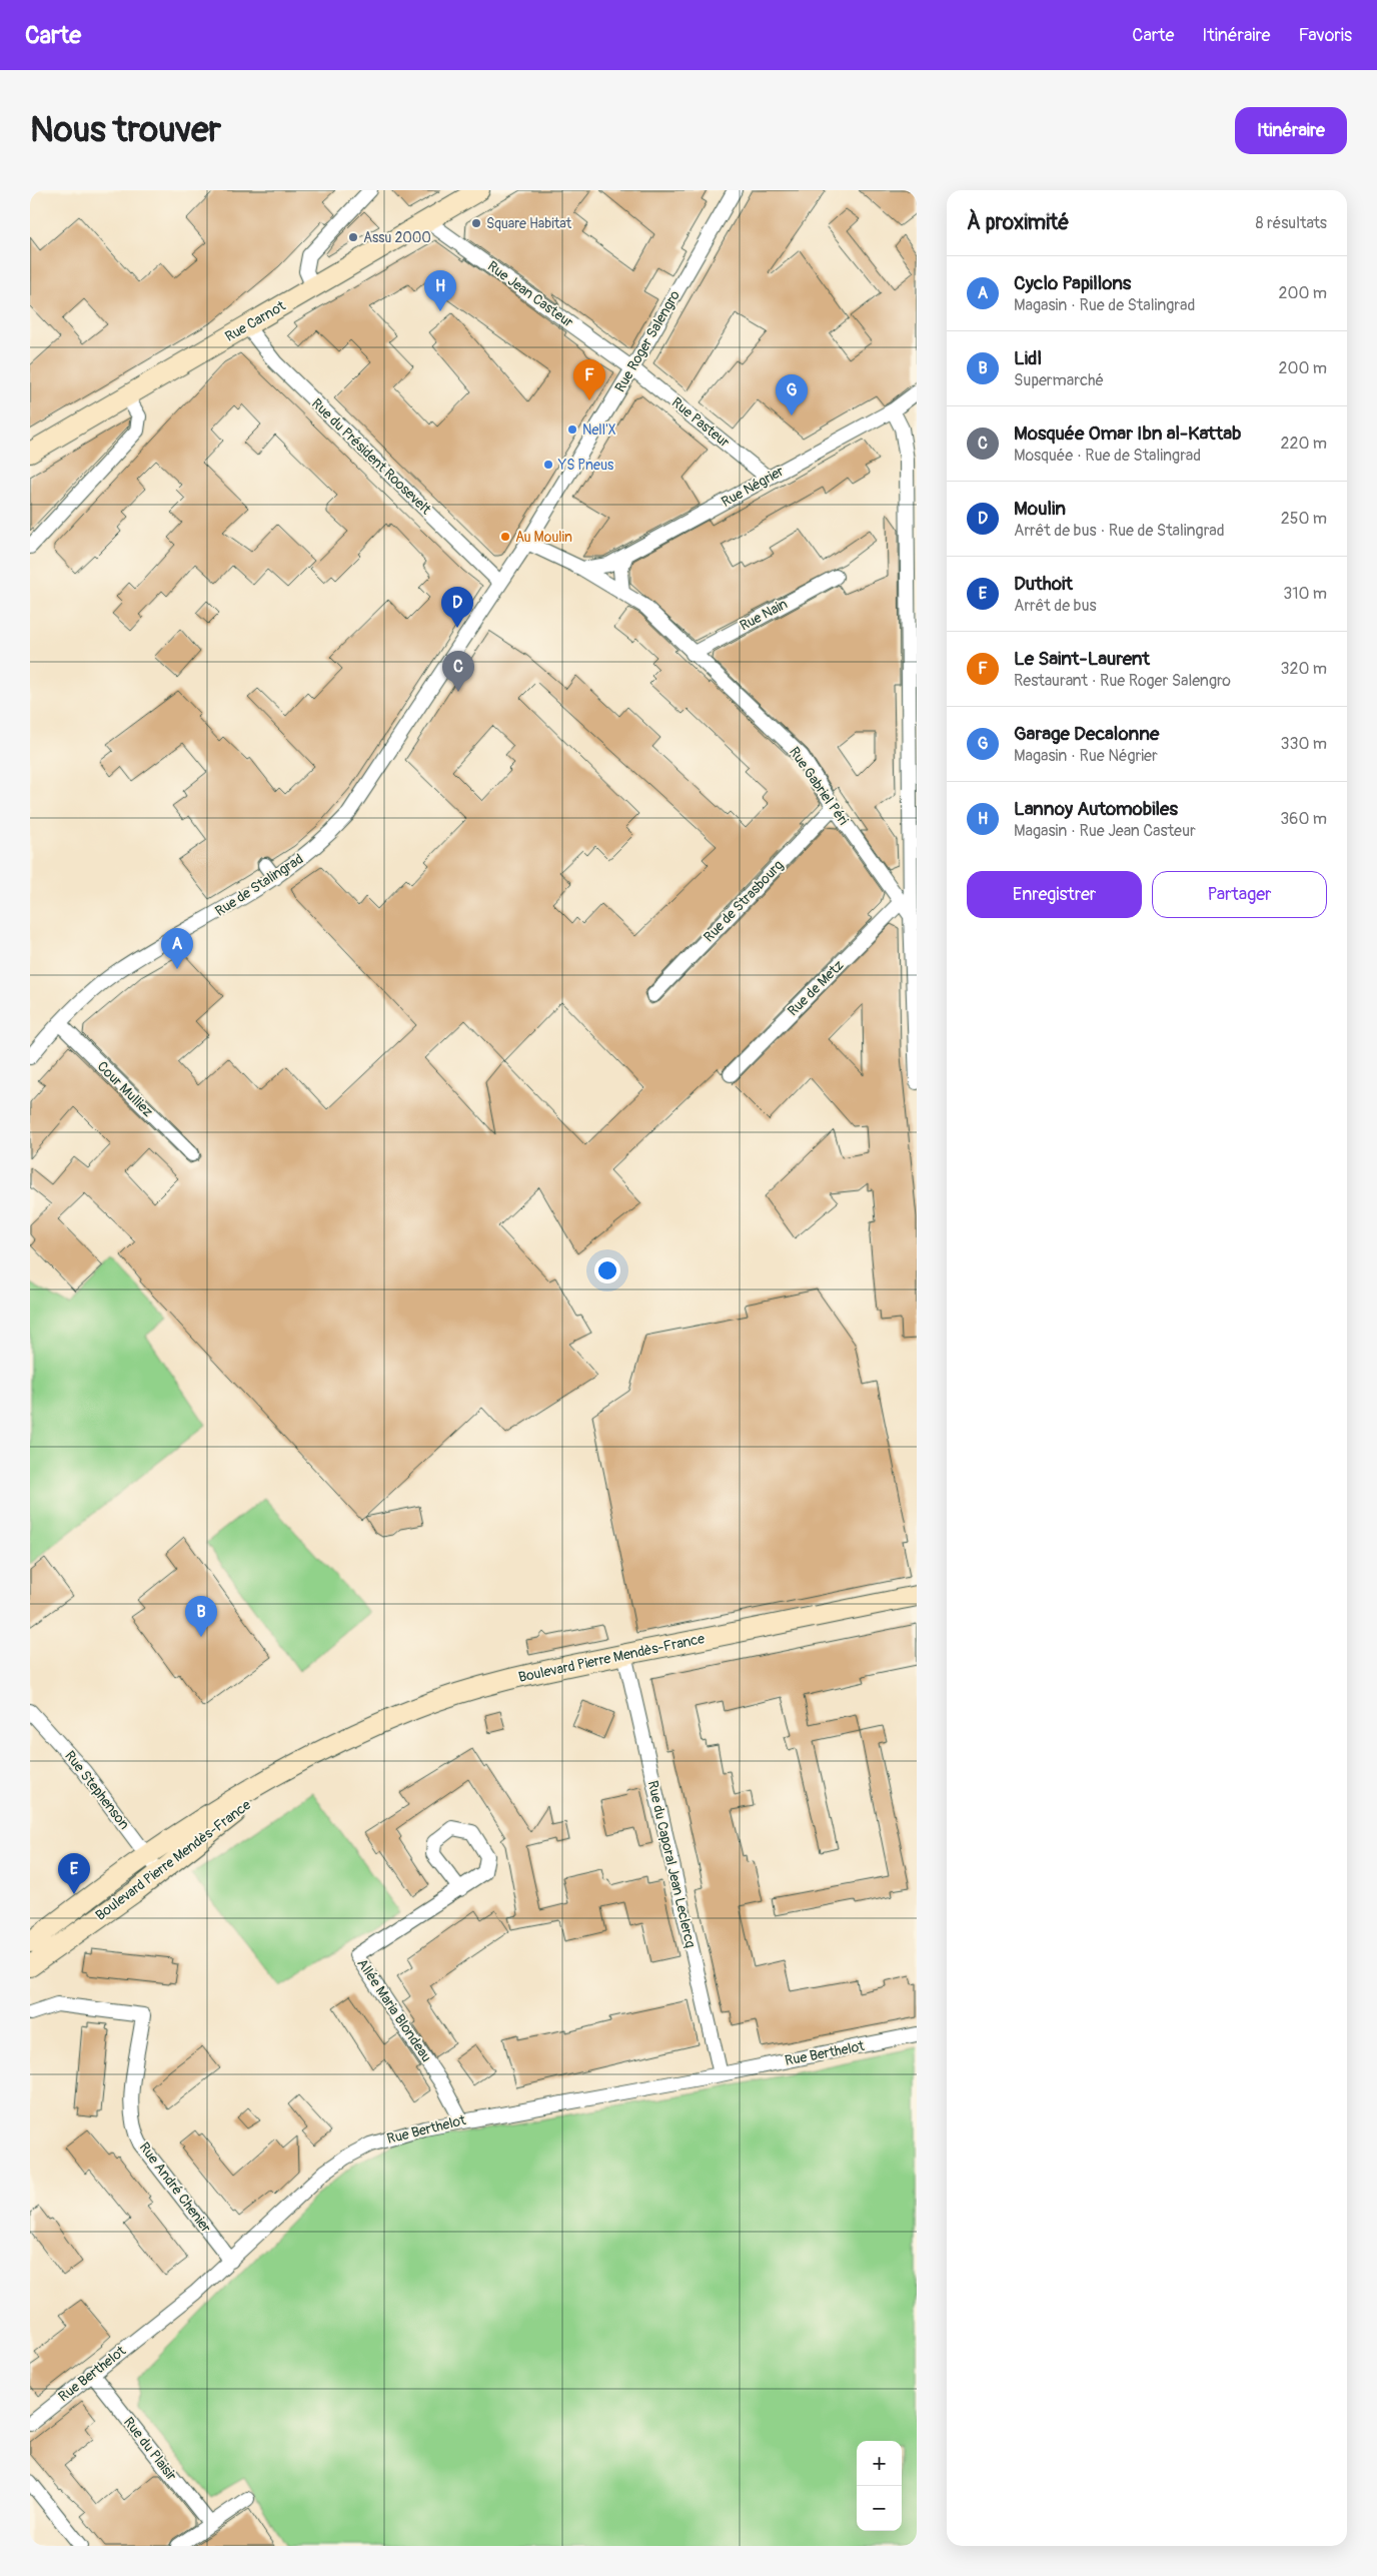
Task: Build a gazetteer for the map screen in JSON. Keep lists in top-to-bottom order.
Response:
{
  "streets": {
    "street": [
      "Rue Jean Casteur",
      "Rue Carnot",
      "Rue Roger Salengro",
      "Rue Pasteur",
      "Rue du Président Roosevelt",
      "Rue Négrier",
      "Rue Nain",
      "Rue Gabriel Péri",
      "Rue de Stalingrad",
      "Rue de Strasbourg",
      "Rue de Metz",
      "Cour Mulliez",
      "Boulevard Pierre Mendès-France",
      "Rue Stephenson",
      "Rue du Caporal Jean Leclercq",
      "Allée Maria Blondeau",
      "Rue Berthelot",
      "Rue André Chenier",
      "Rue du Plaisir"
    ]
  },
  "crossings": [
    ["Rue Jean Casteur", "Rue Carnot"],
    ["Rue Jean Casteur", "Rue Roger Salengro"],
    ["Rue Jean Casteur", "Rue Pasteur"],
    ["Rue Carnot", "Rue du Président Roosevelt"],
    ["Rue Roger Salengro", "Rue Pasteur"],
    ["Rue Roger Salengro", "Rue Gabriel Péri"],
    ["Rue Roger Salengro", "Rue de Stalingrad"],
    ["Rue Pasteur", "Rue Négrier"],
    ["Rue du Président Roosevelt", "Rue de Stalingrad"],
    ["Rue Négrier", "Rue Gabriel Péri"],
    ["Rue Nain", "Rue Gabriel Péri"],
    ["Rue Gabriel Péri", "Rue de Stalingrad"],
    ["Rue Gabriel Péri", "Rue de Strasbourg"],
    ["Rue Gabriel Péri", "Rue de Metz"],
    ["Rue de Stalingrad", "Cour Mulliez"],
    ["Boulevard Pierre Mendès-France", "Rue Stephenson"],
    ["Boulevard Pierre Mendès-France", "Rue du Caporal Jean Leclercq"],
    ["Rue du Caporal Jean Leclercq", "Rue Berthelot"],
    ["Allée Maria Blondeau", "Rue Berthelot"],
    ["Rue Berthelot", "Rue André Chenier"],
    ["Rue Berthelot", "Rue du Plaisir"]
  ],
  "places": [
    "Square Habitat",
    "Assu 2000",
    "Nell'X",
    "YS Pneus",
    "Au Moulin"
  ],
  "page": {
    "header": "Carte",
    "nav": ["Carte", "Itinéraire", "Favoris"],
    "buttons": [
      "Itinéraire",
      ["Enregistrer", "Partager"]
    ],
    "title": "Nous trouver",
    "heading": ["À proximité", "8 résultats"],
    "list": [
      {
        "mark": "A",
        "name": "Cyclo Papillons",
        "note": "Magasin · Rue de Stalingrad",
        "value": "200 m"
      },
      {
        "mark": "B",
        "name": "Lidl",
        "note": "Supermarché",
        "value": "200 m"
      },
      {
        "mark": "C",
        "name": "Mosquée Omar Ibn al-Kattab",
        "note": "Mosquée · Rue de Stalingrad",
        "value": "220 m"
      },
      {
        "mark": "D",
        "name": "Moulin",
        "note": "Arrêt de bus · Rue de Stalingrad",
        "value": "250 m"
      },
      {
        "mark": "E",
        "name": "Duthoit",
        "note": "Arrêt de bus",
        "value": "310 m"
      },
      {
        "mark": "F",
        "name": "Le Saint-Laurent",
        "note": "Restaurant · Rue Roger Salengro",
        "value": "320 m"
      },
      {
        "mark": "G",
        "name": "Garage Decalonne",
        "note": "Magasin · Rue Négrier",
        "value": "330 m"
      },
      {
        "mark": "H",
        "name": "Lannoy Automobiles",
        "note": "Magasin · Rue Jean Casteur",
        "value": "360 m"
      }
    ],
    "pins": [
      "H",
      "F",
      "G",
      "D",
      "C",
      "A",
      "B",
      "E"
    ],
    "map_buttons": ["+", "−"]
  }
}
